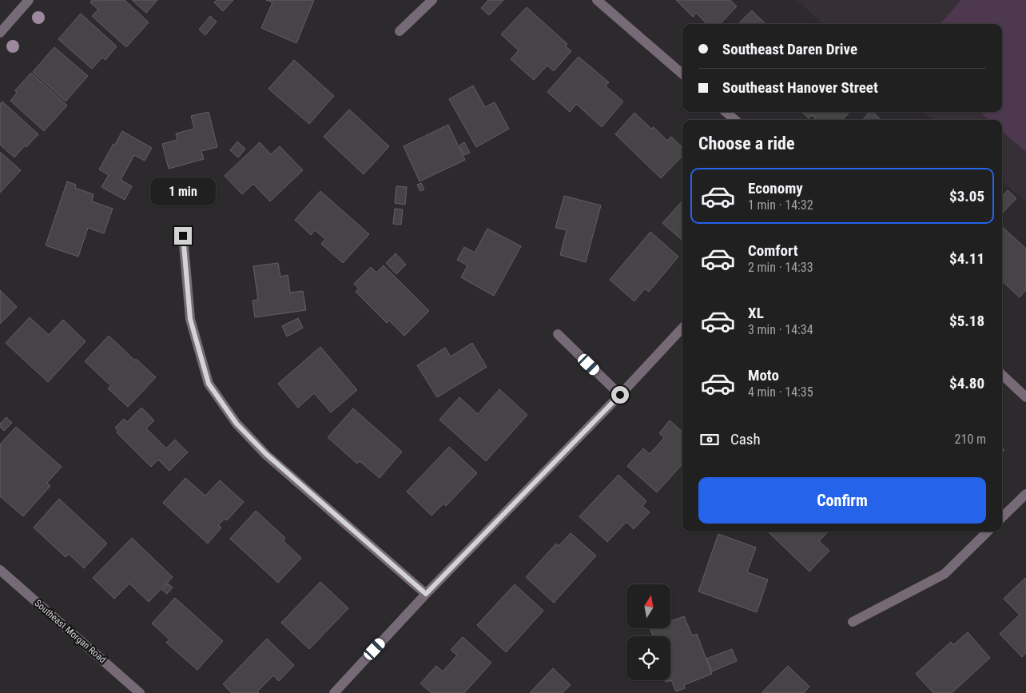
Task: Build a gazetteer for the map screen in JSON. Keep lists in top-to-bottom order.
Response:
{
  "streets": {
    "street": ["Southeast Morgan Road"]
  },
  "north": "top",
  "page": {
    "banner": ["Southeast Daren Drive", "Southeast Hanover Street"],
    "heading": "Choose a ride",
    "list": [
      {
        "name": "Economy",
        "note": "1 min · 14:32",
        "value": "$3.05"
      },
      {
        "name": "Comfort",
        "note": "2 min · 14:33",
        "value": "$4.11"
      },
      {
        "name": "XL",
        "note": "3 min · 14:34",
        "value": "$5.18"
      },
      {
        "name": "Moto",
        "note": "4 min · 14:35",
        "value": "$4.80"
      }
    ],
    "bubble": "1 min",
    "pay": ["Cash", "210 m"],
    "buttons": "Confirm"
  }
}
